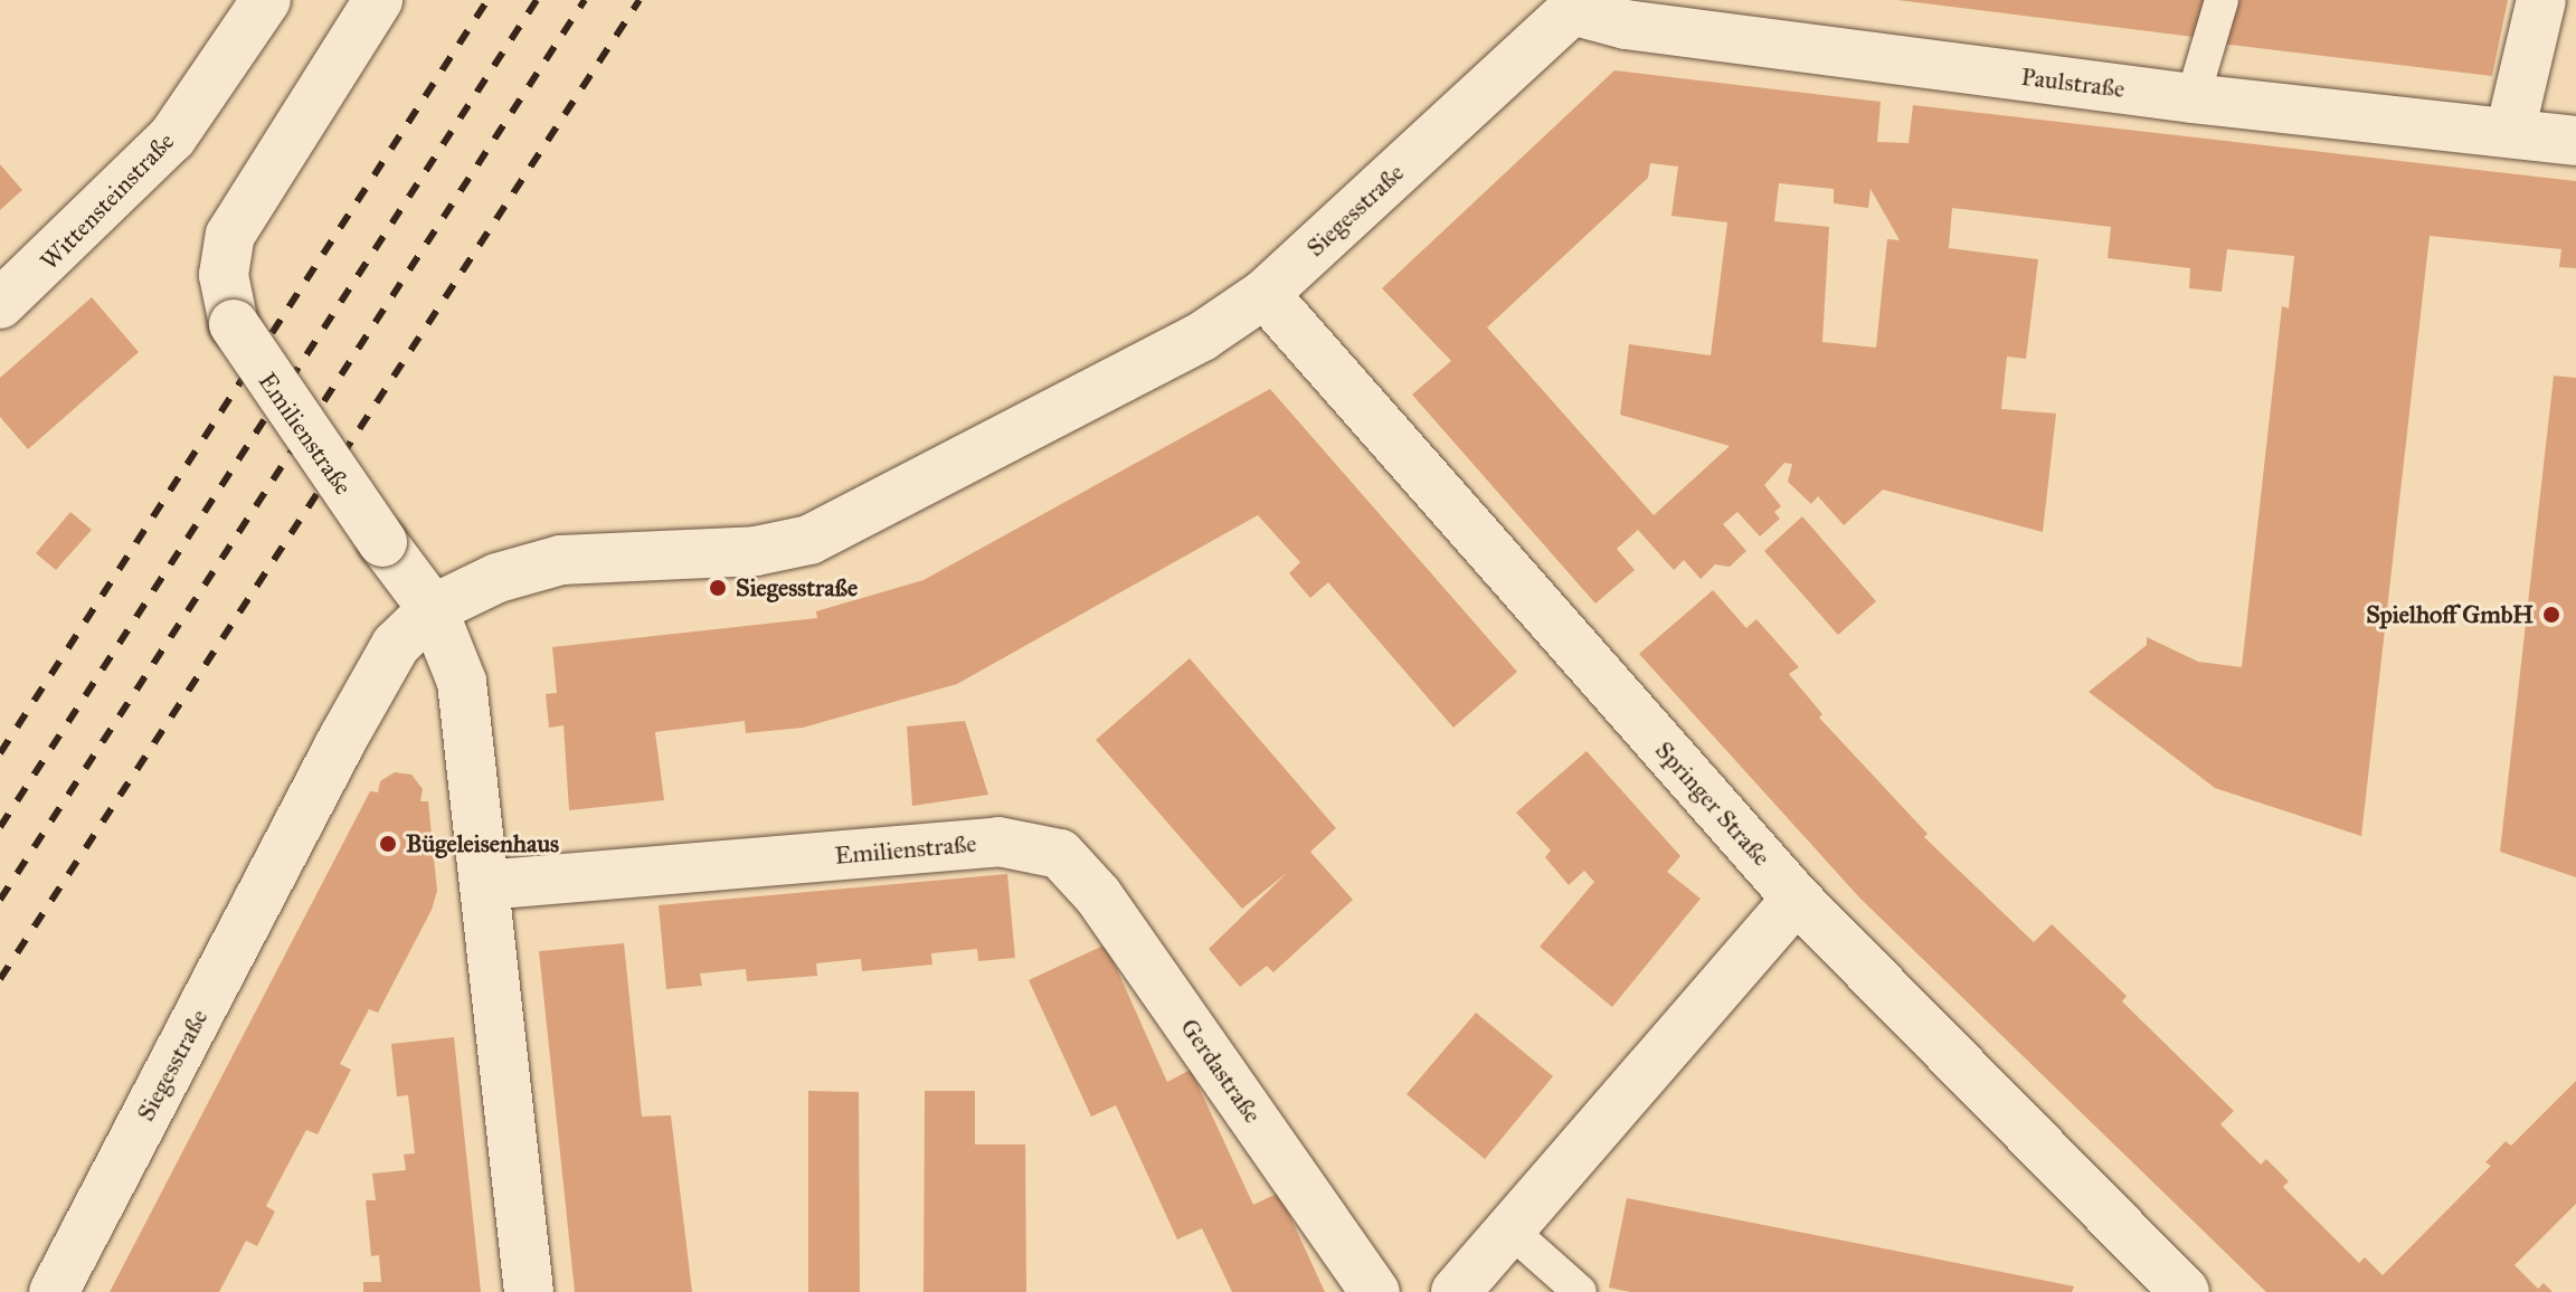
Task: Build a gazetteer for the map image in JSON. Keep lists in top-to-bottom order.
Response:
{
  "streets": {
    "street": [
      "Paulstraße",
      "Wittensteinstraße",
      "Siegesstraße",
      "Emilienstraße",
      "Springer Straße",
      "Gerdastraße"
    ]
  },
  "crossings": [
    ["Paulstraße", "Siegesstraße"],
    ["Siegesstraße", "Emilienstraße"],
    ["Siegesstraße", "Springer Straße"],
    ["Emilienstraße", "Gerdastraße"]
  ],
  "places": ["Siegesstraße", "Spielhoff GmbH", "Bügeleisenhaus"]
}
